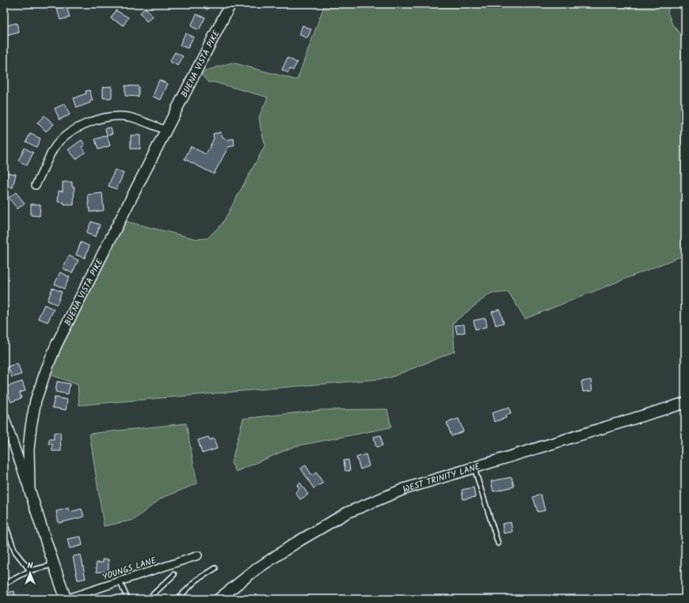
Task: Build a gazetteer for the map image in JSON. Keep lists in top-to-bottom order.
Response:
{
  "streets": {
    "main road": ["BUENA VISTA PIKE", "WEST TRINITY LANE"],
    "street": ["YOUNGS LANE"]
  },
  "crossings": [
    ["BUENA VISTA PIKE", "YOUNGS LANE"]
  ],
  "north": "top"
}
